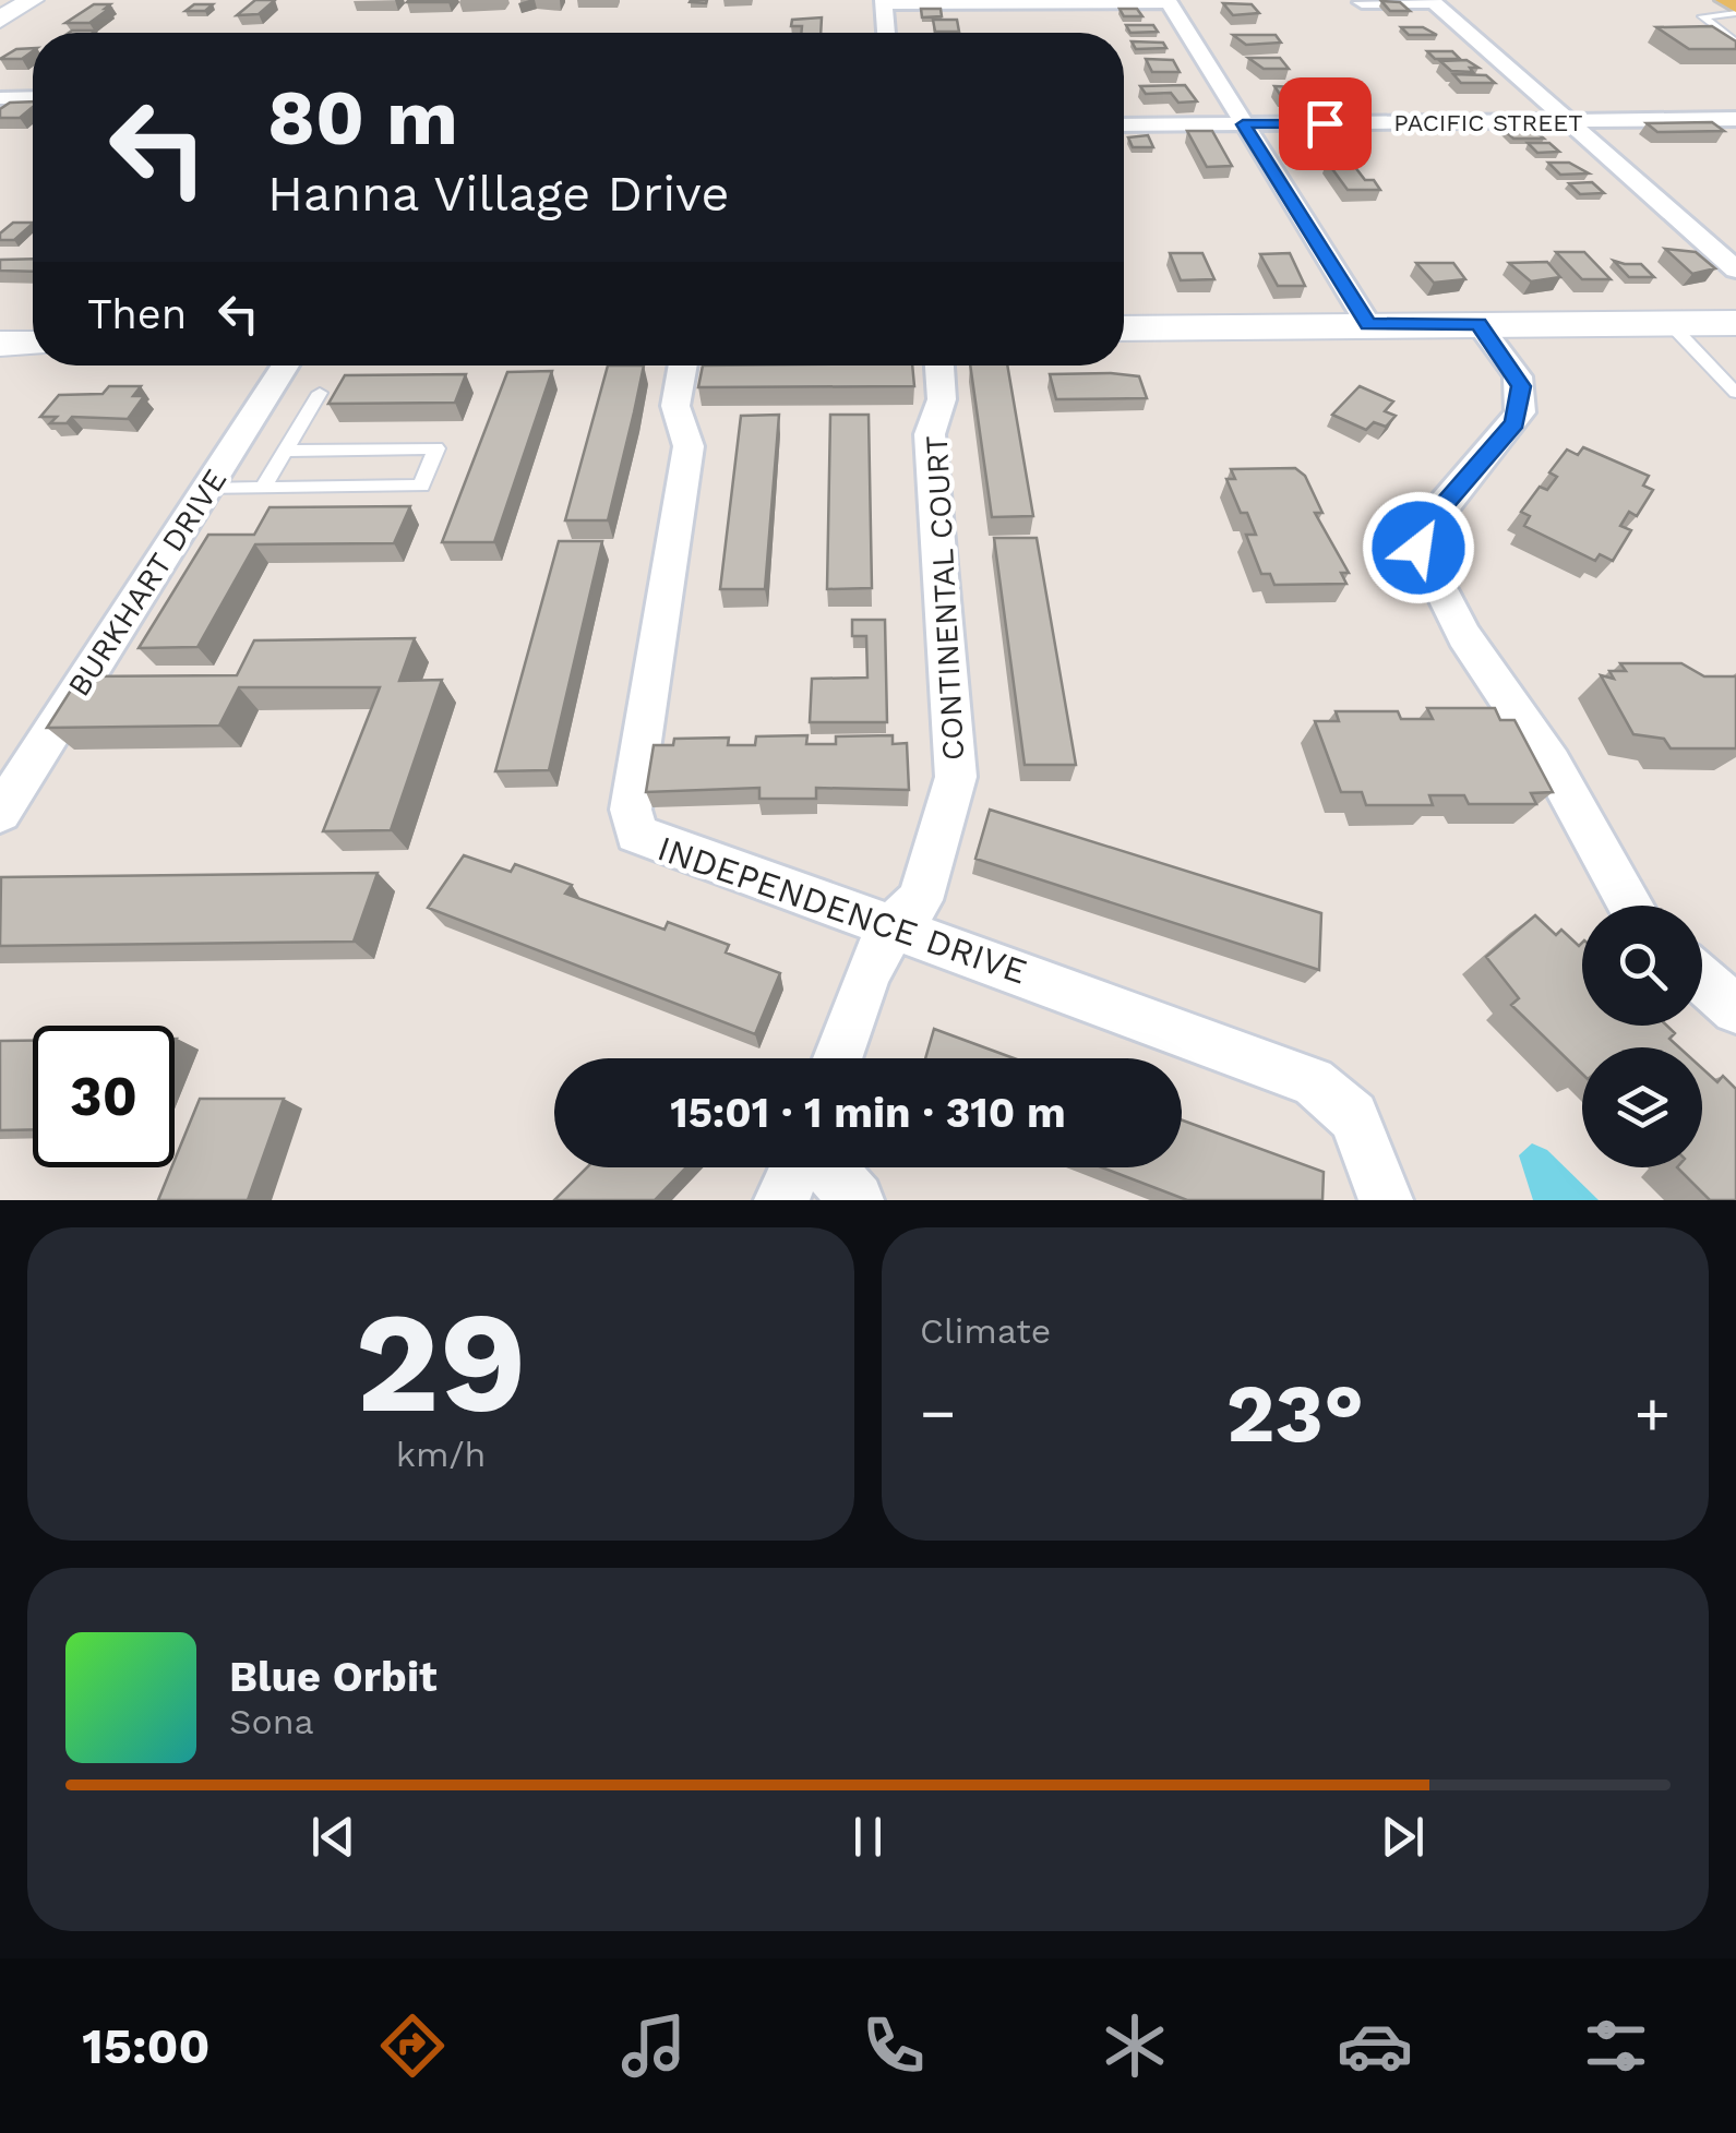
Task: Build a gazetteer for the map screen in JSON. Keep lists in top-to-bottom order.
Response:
{
  "streets": {
    "street": [
      "PACIFIC STREET",
      "BURKHART DRIVE",
      "CONTINENTAL COURT",
      "INDEPENDENCE DRIVE"
    ]
  },
  "crossings": [
    ["CONTINENTAL COURT", "INDEPENDENCE DRIVE"]
  ],
  "page": {
    "turn": ["80 m", "Hanna Village Drive"],
    "then": "Then",
    "limit": "30",
    "trip": "15:01 · 1 min · 310 m",
    "tile": [
      ["29", "km/h"],
      "Climate"
    ],
    "heat": ["−", "23°", "+"],
    "song": ["Blue Orbit", "Sona"],
    "tabs": "15:00"
  }
}
